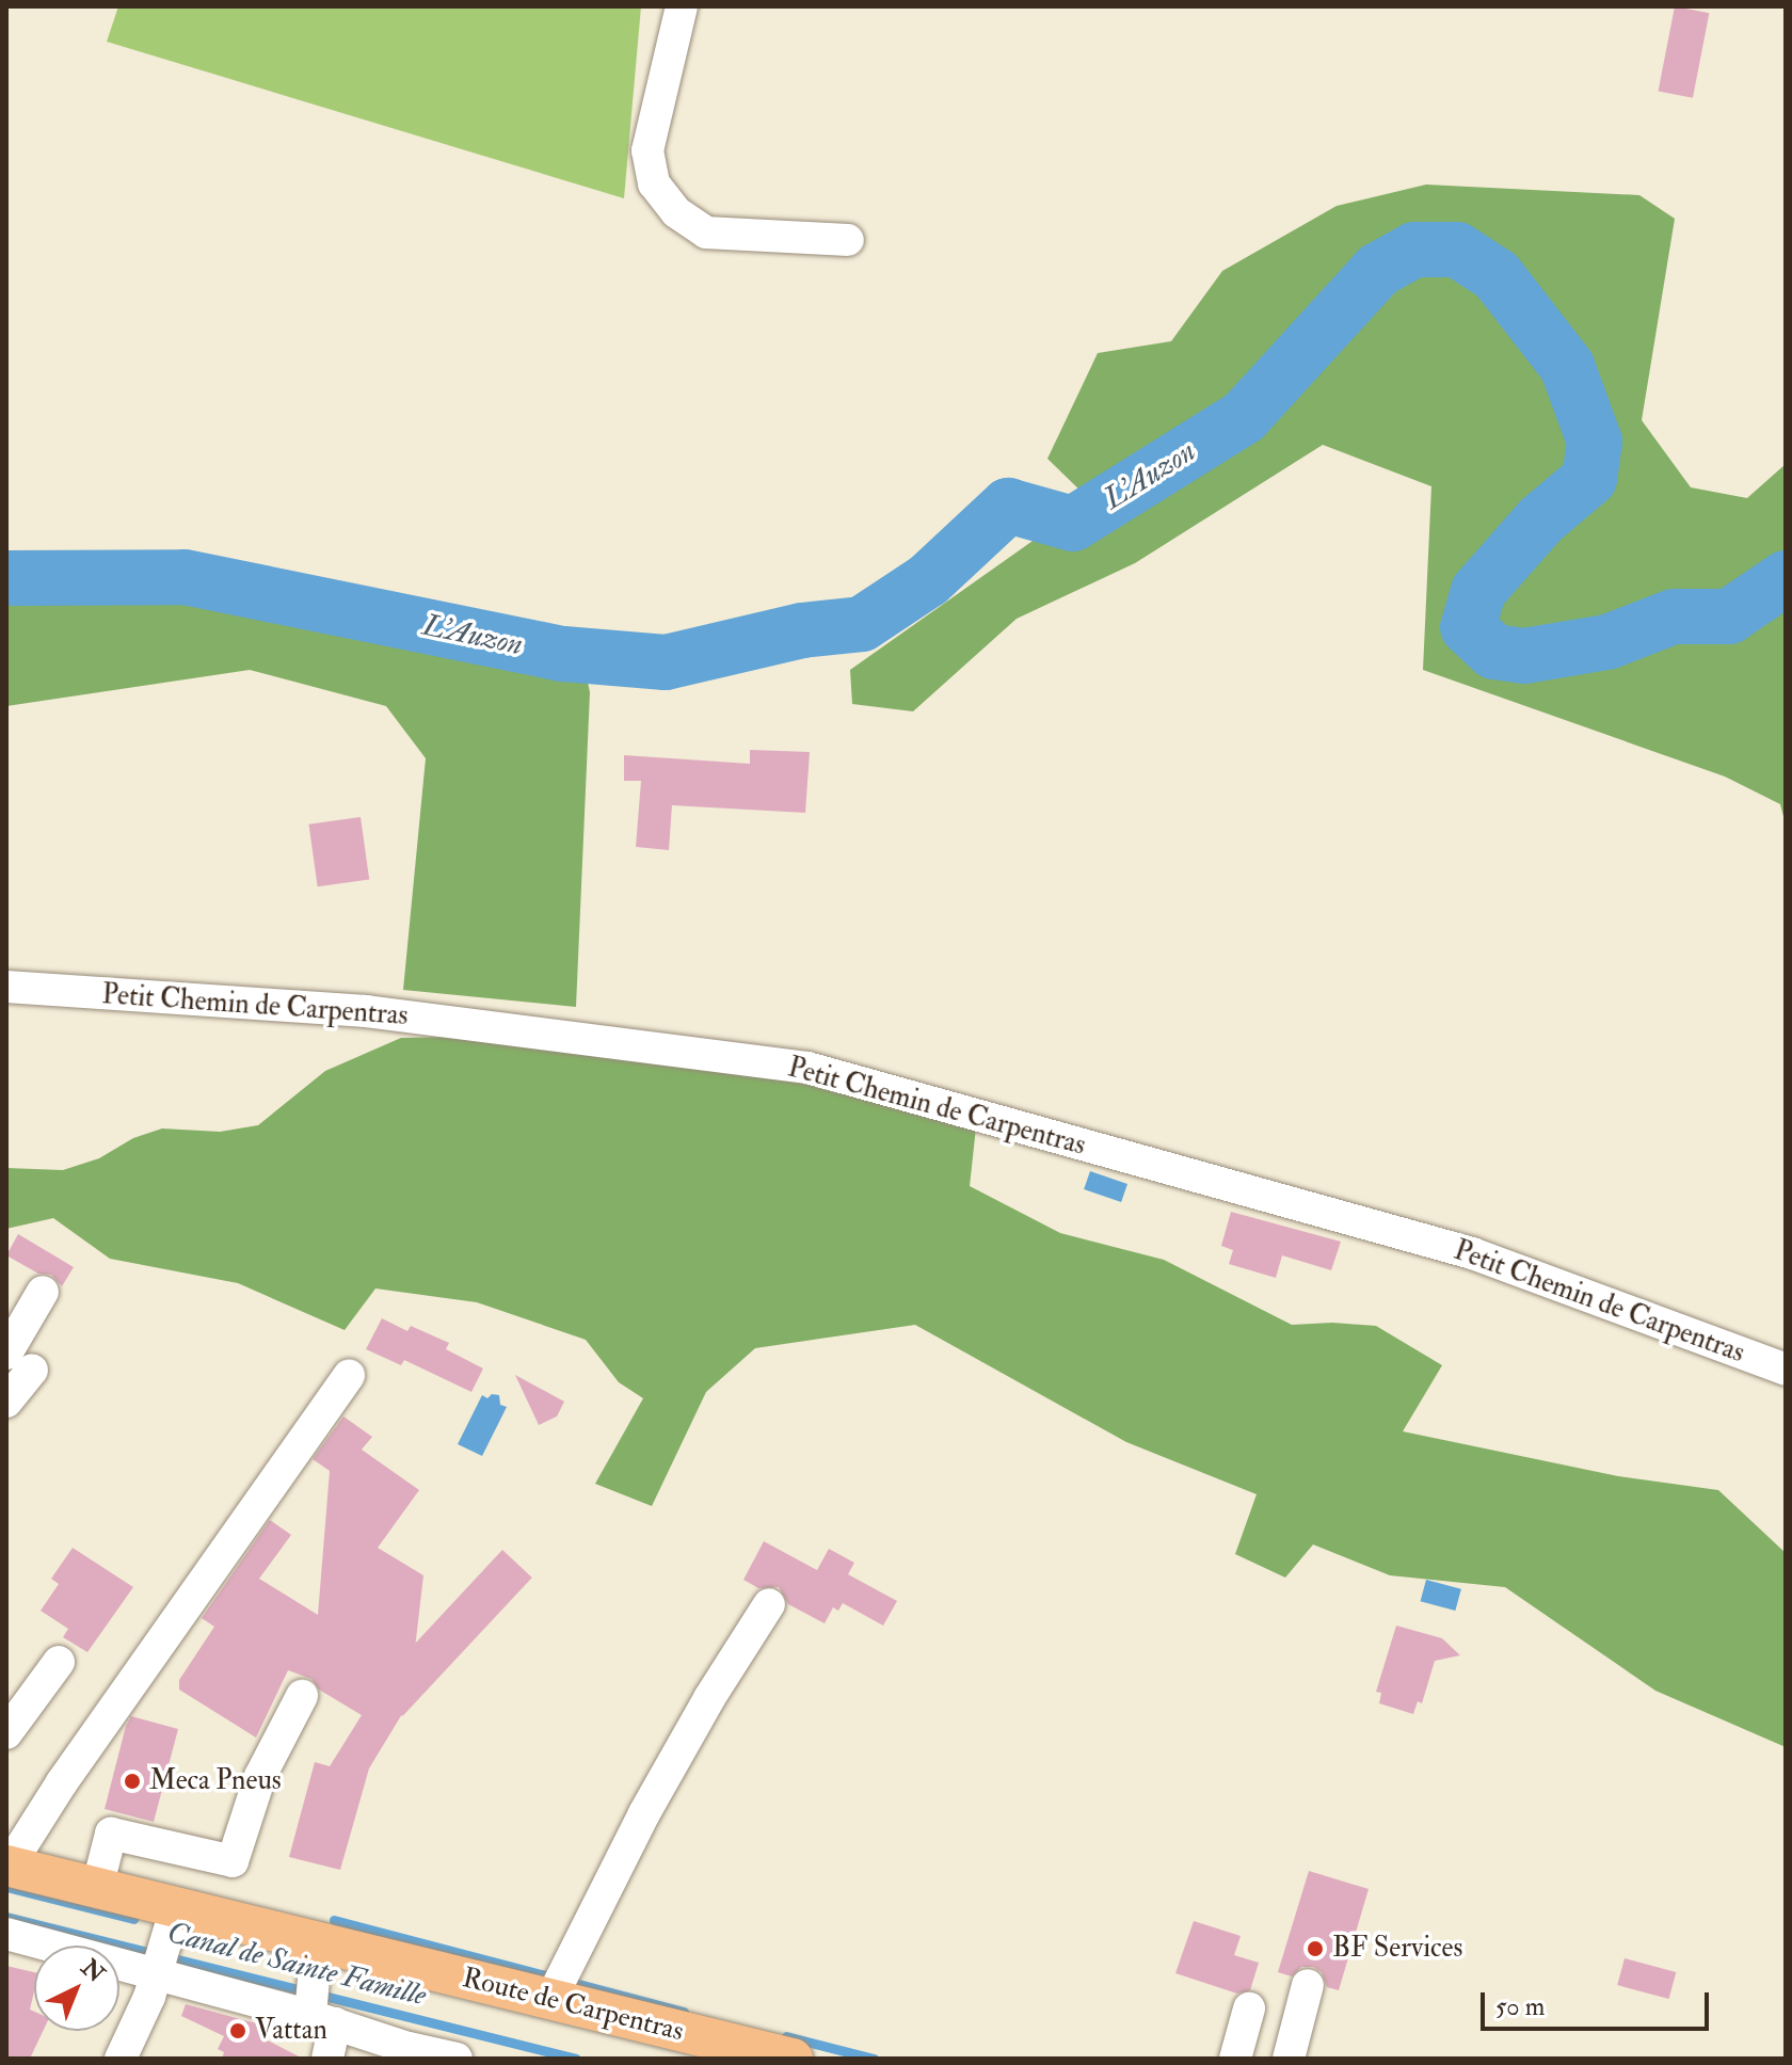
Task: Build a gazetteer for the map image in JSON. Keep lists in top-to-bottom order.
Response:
{
  "streets": {
    "main road": ["Route de Carpentras"],
    "street": ["Petit Chemin de Carpentras"]
  },
  "water": ["L'Auzon", "Canal de Sainte Famille"],
  "places": ["Meca Pneus", "BF Services", "Vattan"],
  "scale_bar": "50 m",
  "north": "top right"
}
